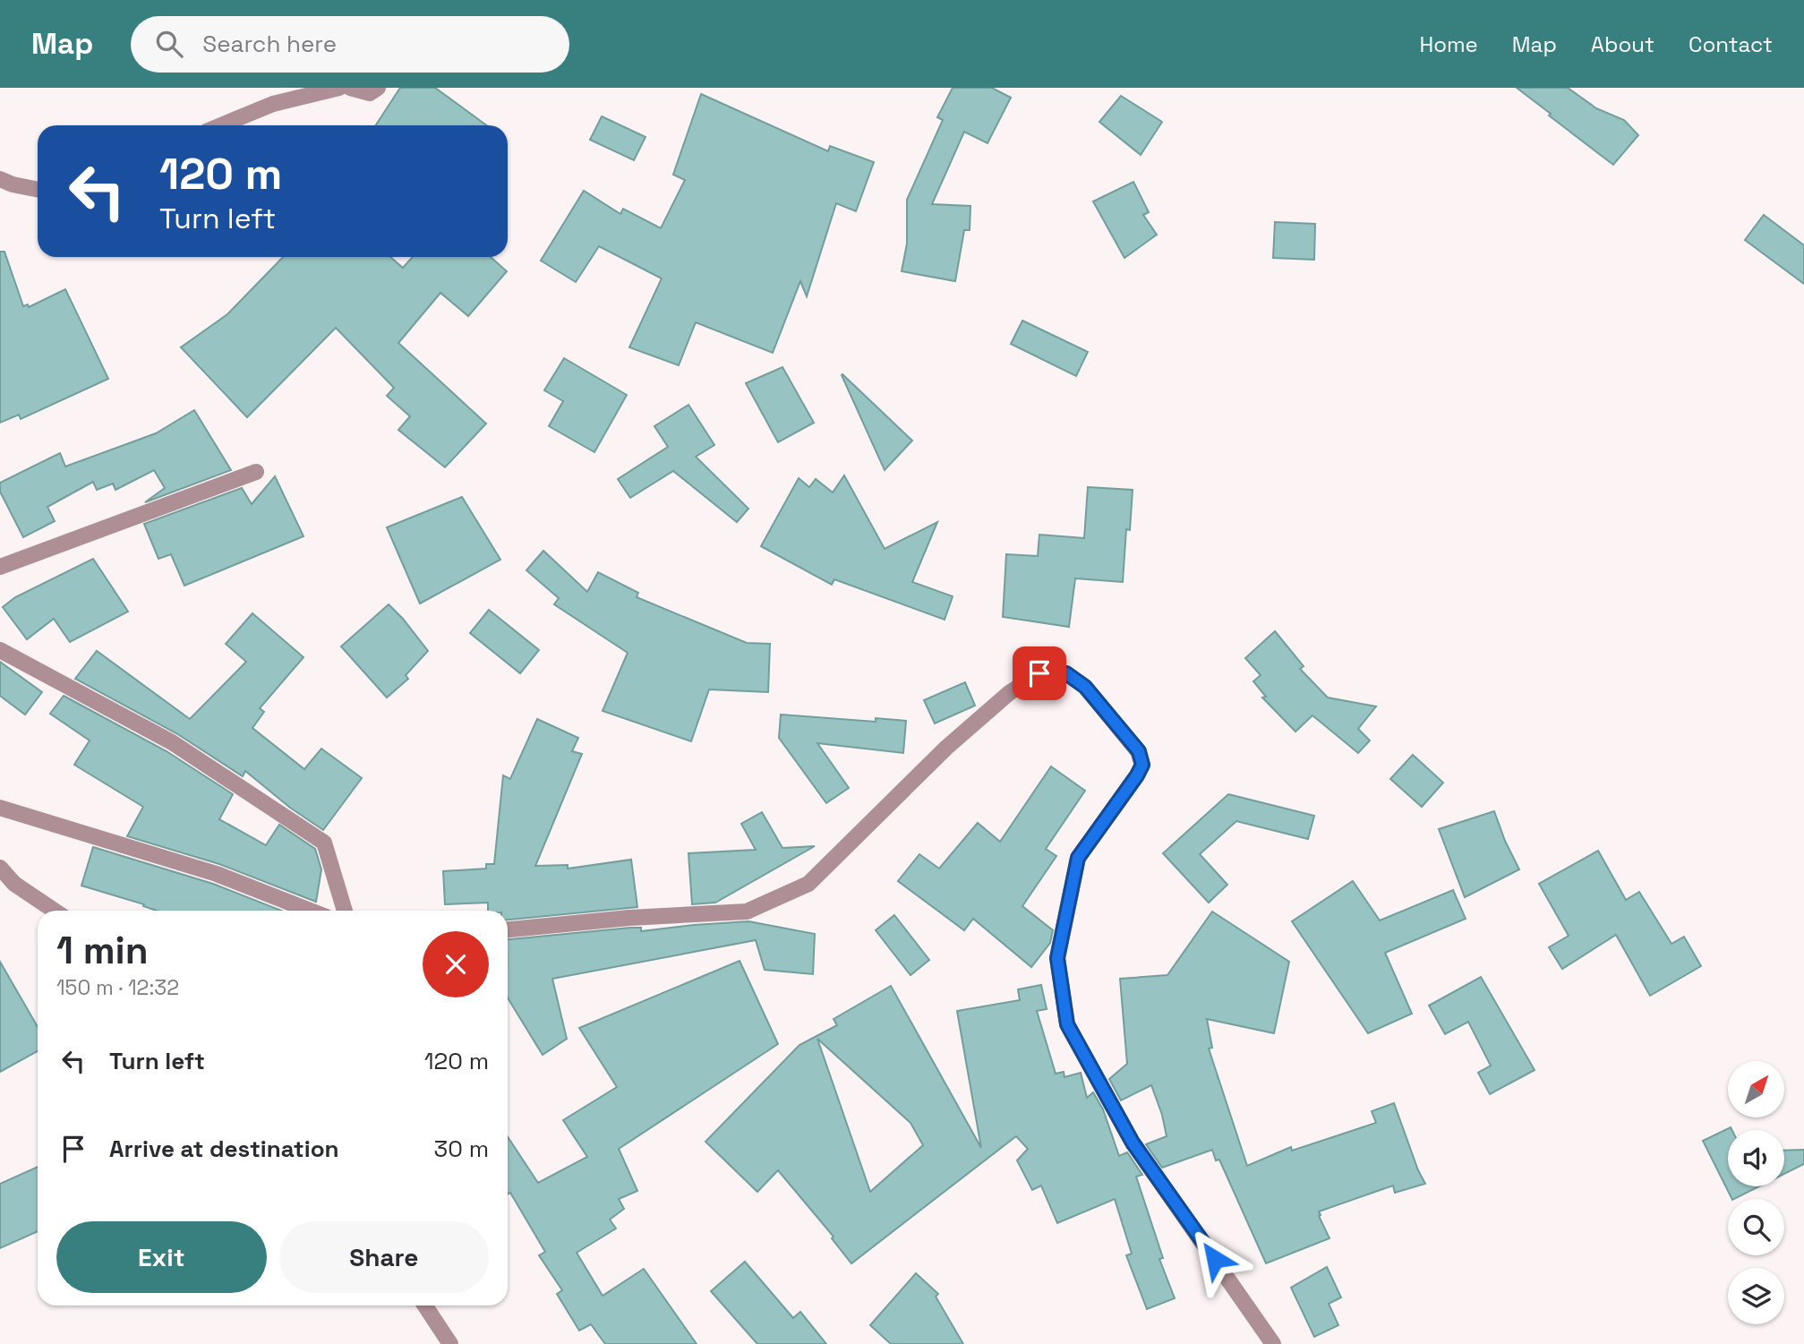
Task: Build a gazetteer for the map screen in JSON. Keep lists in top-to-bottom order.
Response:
{
  "north": "top right",
  "page": {
    "header": "Map",
    "search": "Search here",
    "nav": [
      "Home",
      "Map",
      "About",
      "Contact"
    ],
    "turn": ["120 m", "Turn left"],
    "heading": ["1 min", "150 m · 12:32"],
    "list": [
      {
        "name": "Turn left",
        "value": "120 m"
      },
      {
        "name": "Arrive at destination",
        "value": "30 m"
      }
    ],
    "buttons": ["Exit", "Share"]
  }
}
